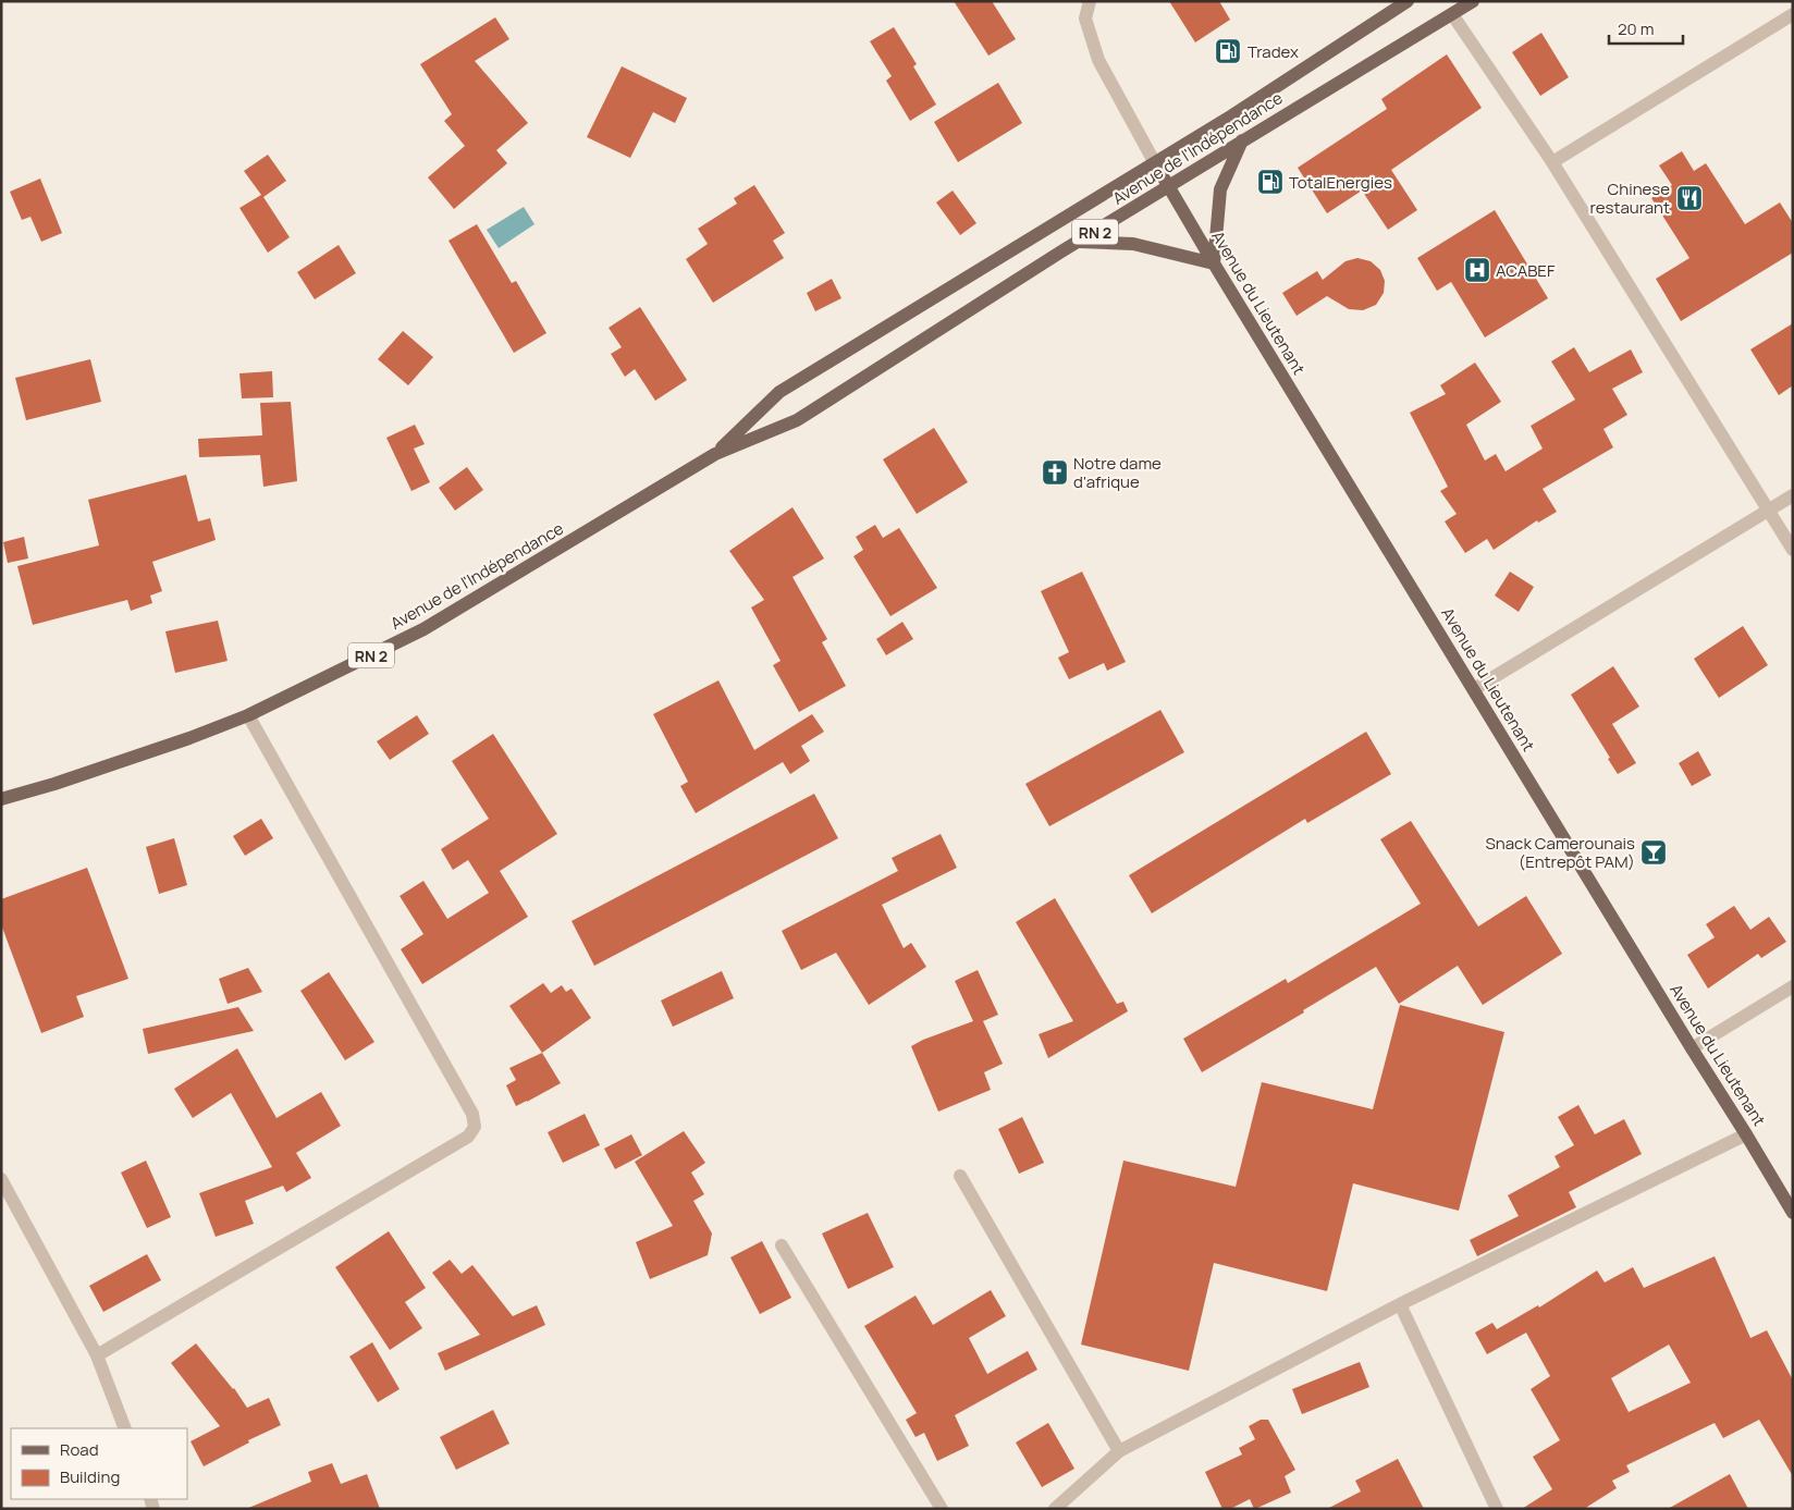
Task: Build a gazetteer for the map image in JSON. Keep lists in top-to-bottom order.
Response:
{
  "streets": {
    "main road": ["Avenue de l'Indépendance", "RN 2", "Avenue du Lieutenant"]
  },
  "crossings": [
    ["Avenue de l'Indépendance", "Avenue du Lieutenant"]
  ],
  "places": {
    "fuel station": ["Tradex", "TotalEnergies"],
    "restaurant": ["Chinese restaurant"],
    "hospital": ["ACABEF"],
    "church": ["Notre dame d'afrique"],
    "bar": ["Snack Camerounais (Entrepôt PAM)"]
  },
  "legend": ["Road", "Building"],
  "scale_bar": "20 m"
}
